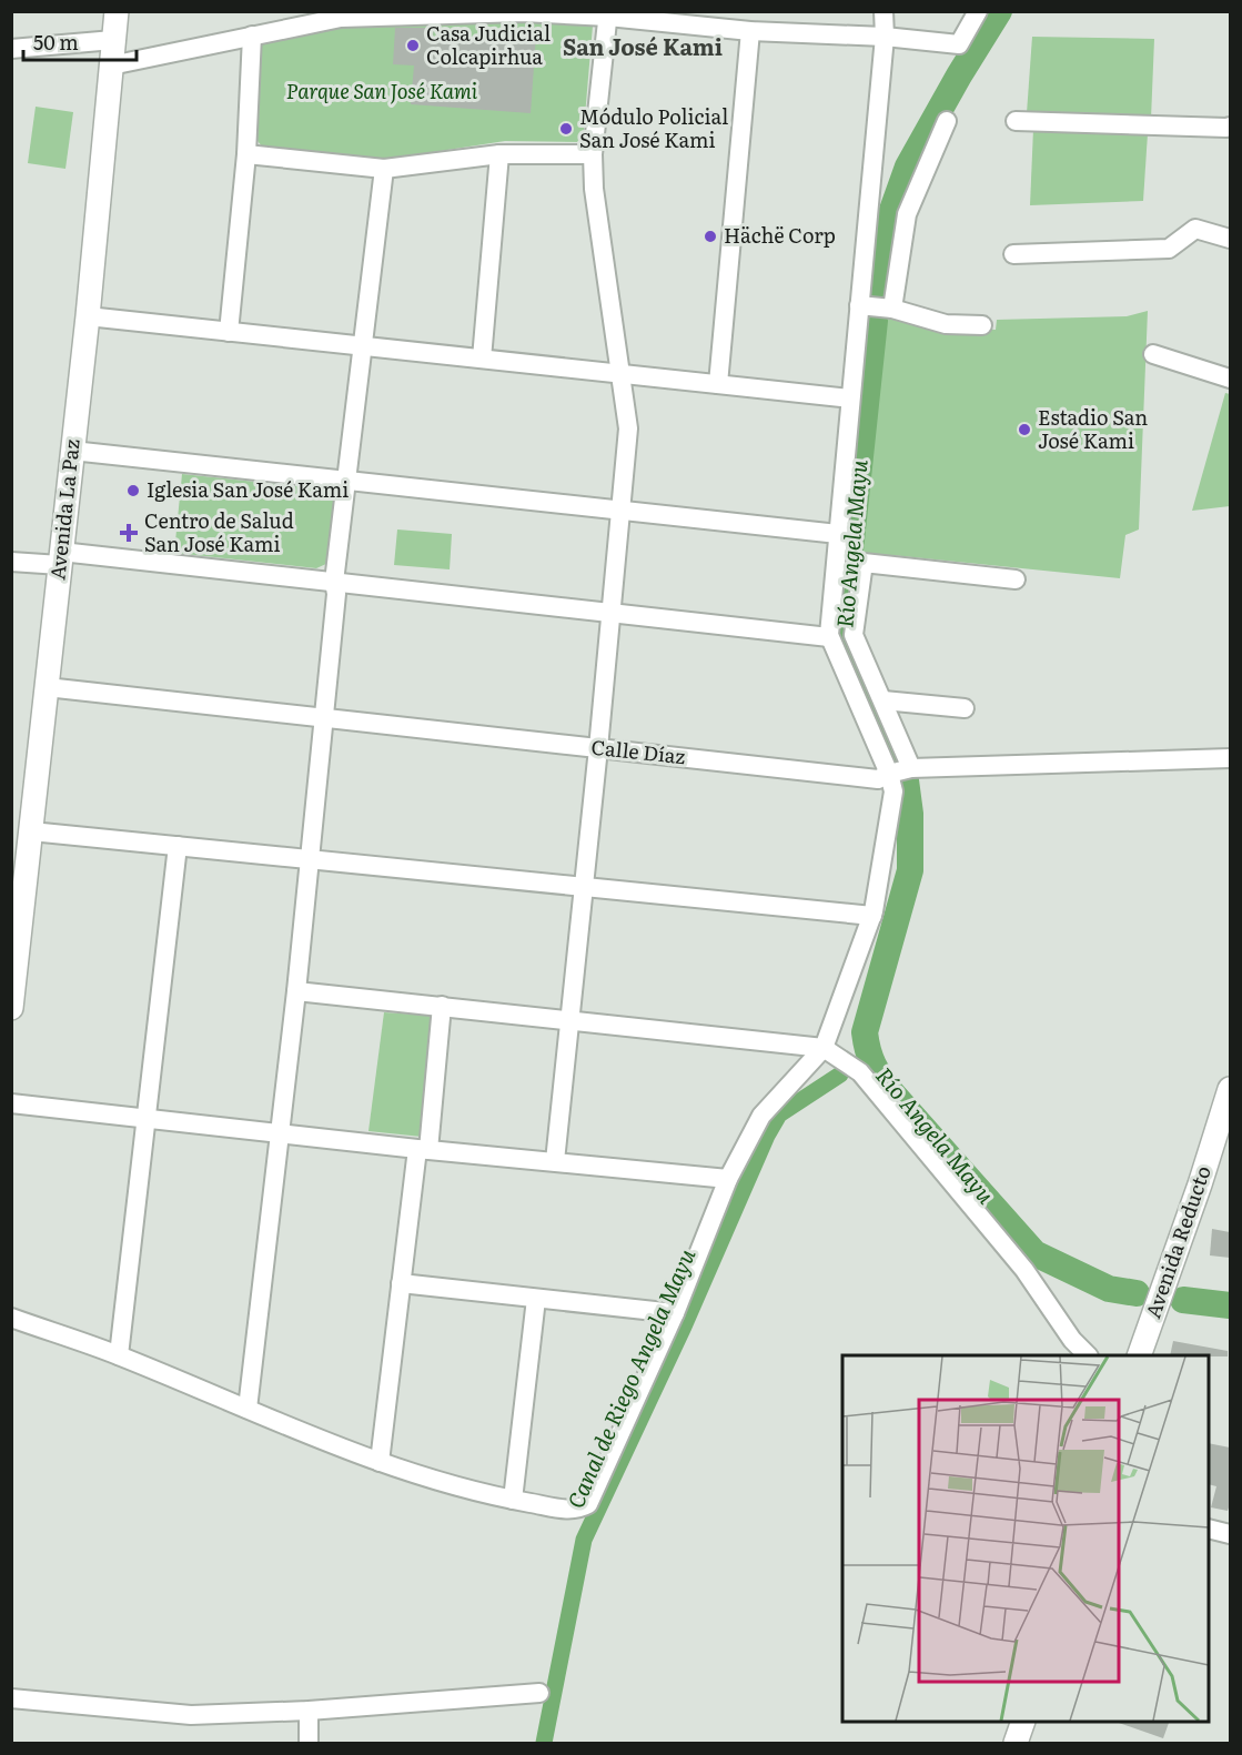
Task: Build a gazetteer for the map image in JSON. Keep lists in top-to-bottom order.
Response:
{
  "streets": {
    "main road": ["Avenida La Paz", "Avenida Reducto"],
    "street": ["Calle Díaz"]
  },
  "crossings": [
    ["Avenida La Paz", "Calle Díaz"]
  ],
  "districts": ["San José Kami"],
  "water": ["Río Angela Mayu", "Canal de Riego Angela Mayu"],
  "parks": ["Parque San José Kami"],
  "places": {
    "other": [
      "Casa Judicial Colcapirhua",
      "Módulo Policial San José Kami",
      "Hächë Corp",
      "Estadio San José Kami",
      "Iglesia San José Kami"
    ],
    "health": ["Centro de Salud San José Kami"]
  },
  "scale_bar": "50 m"
}
